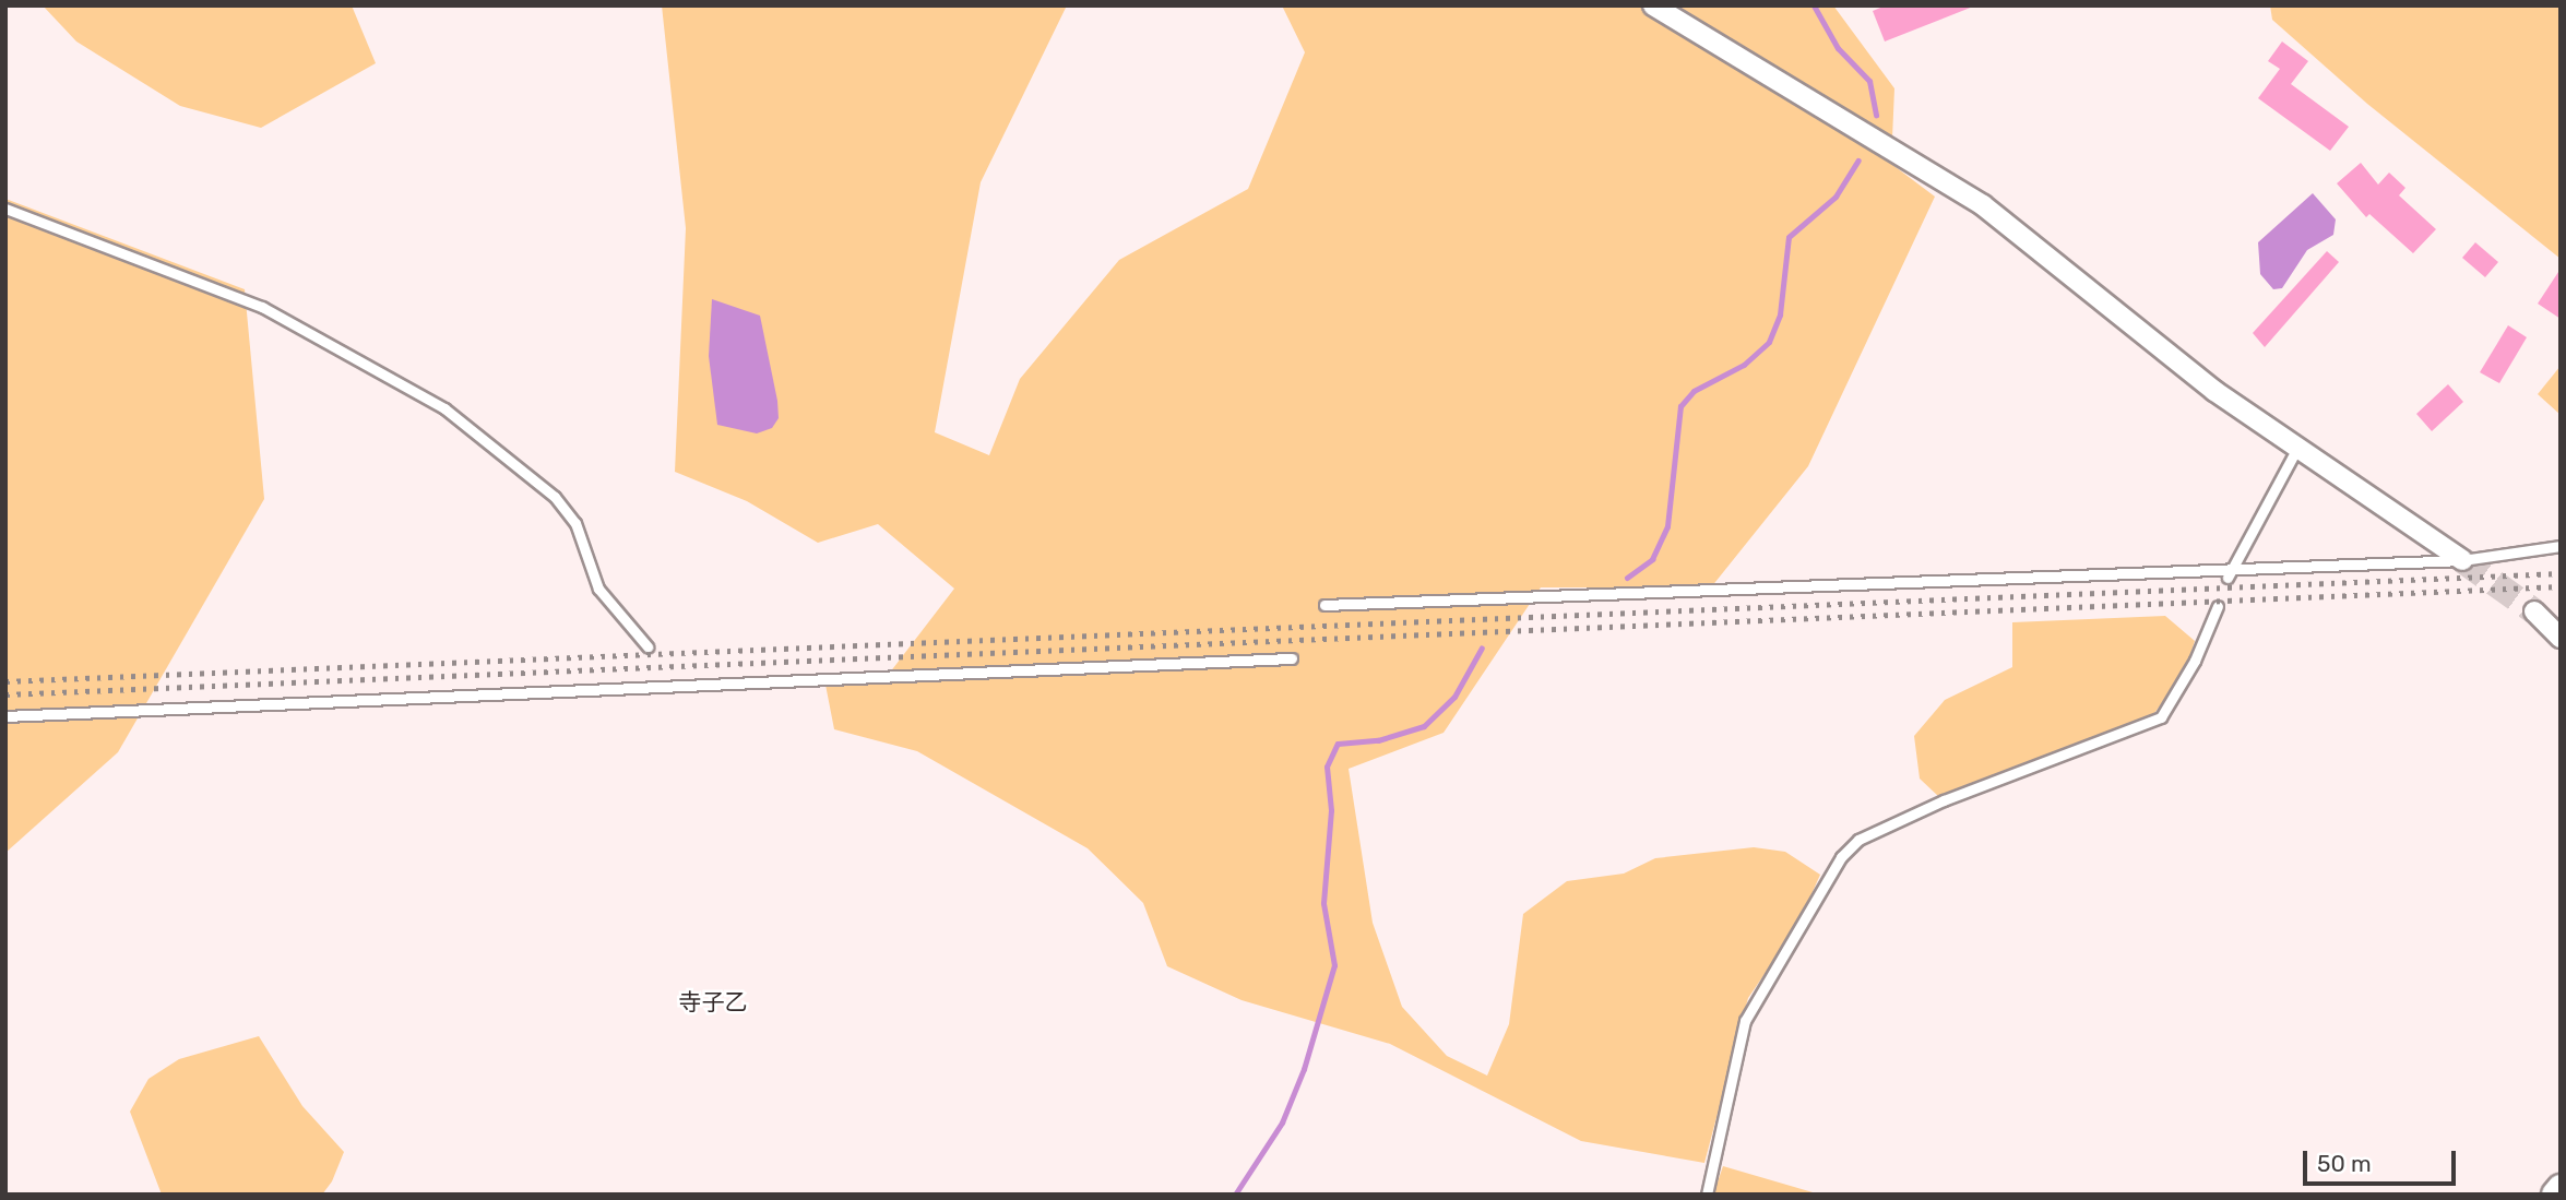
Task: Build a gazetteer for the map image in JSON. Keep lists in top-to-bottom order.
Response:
{
  "districts": ["寺子乙"],
  "scale_bar": "50 m"
}
